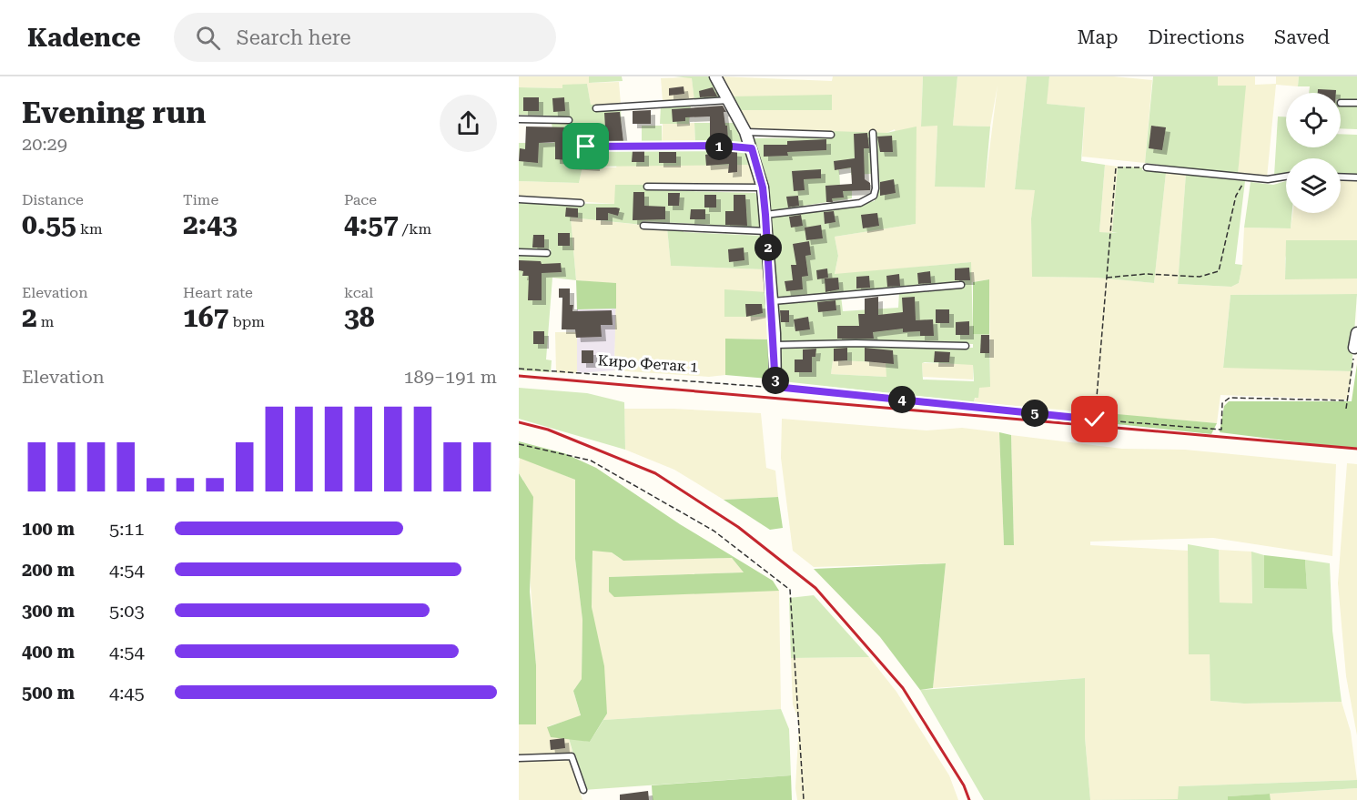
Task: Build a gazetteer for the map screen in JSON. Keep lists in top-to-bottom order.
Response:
{
  "streets": {
    "path": ["Киро Фетак 1"]
  },
  "page": {
    "header": "Kadence",
    "search": "Search here",
    "nav": ["Map", "Directions", "Saved"],
    "heading": ["Evening run", "20:29"],
    "pins": [
      "1",
      "2",
      "3",
      "4",
      "5"
    ],
    "stats": [
      ["Distance", "0.55 km"],
      ["Time", "2:43"],
      ["Pace", "4:57 /km"],
      ["Elevation", "2 m"],
      ["Heart rate", "167 bpm"],
      ["kcal", "38"]
    ],
    "chart": ["Elevation", "189–191 m"],
    "list": [
      {
        "name": "100 m",
        "note": "5:11"
      },
      {
        "name": "200 m",
        "note": "4:54"
      },
      {
        "name": "300 m",
        "note": "5:03"
      },
      {
        "name": "400 m",
        "note": "4:54"
      },
      {
        "name": "500 m",
        "note": "4:45"
      }
    ]
  }
}
